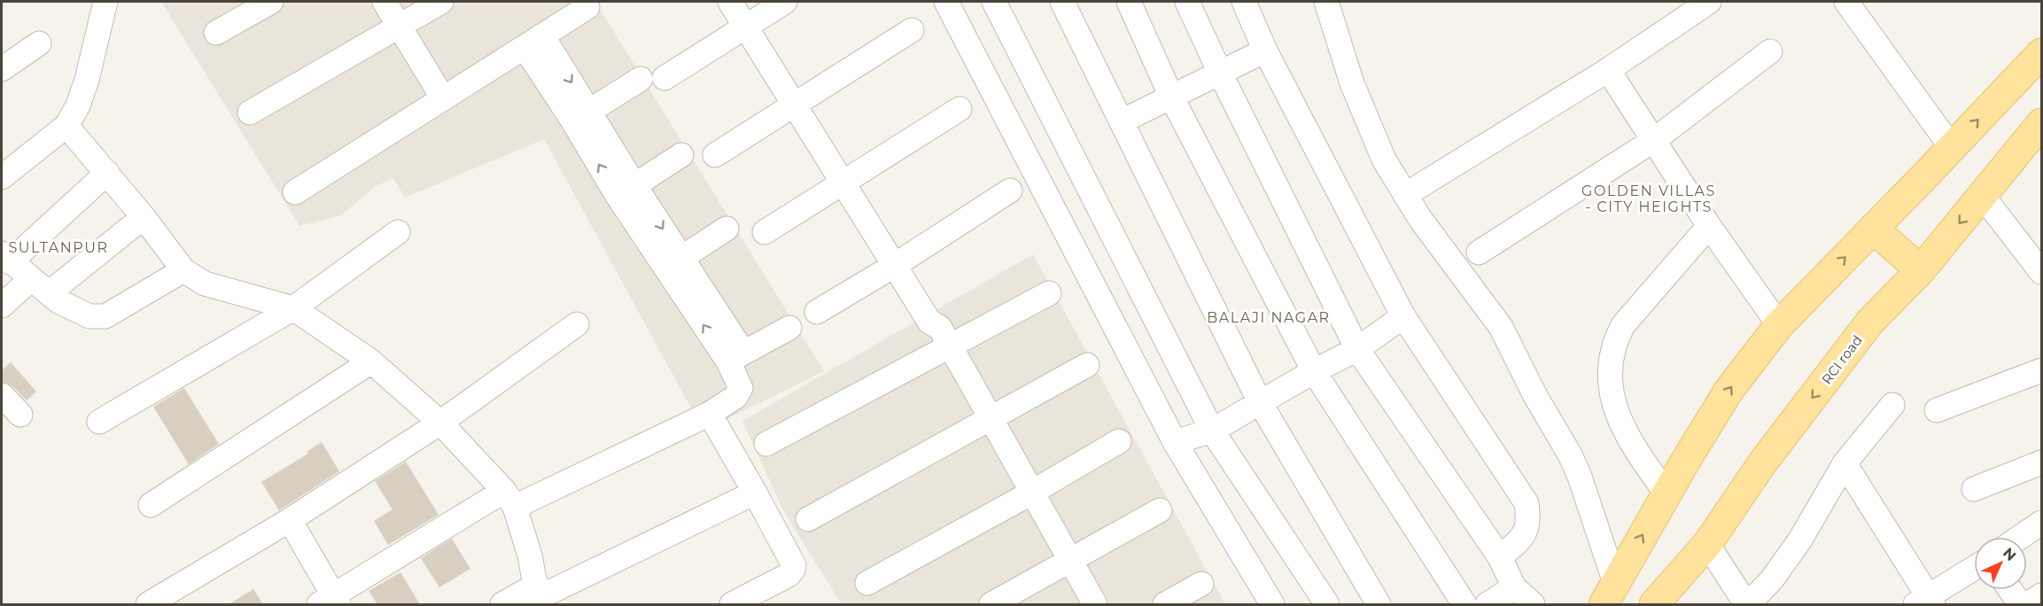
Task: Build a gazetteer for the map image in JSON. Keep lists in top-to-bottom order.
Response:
{
  "streets": {
    "main road": ["RCI road"]
  },
  "districts": ["GOLDEN VILLAS - CITY HEIGHTS", "SULTANPUR", "BALAJI NAGAR"],
  "north": "top right"
}
